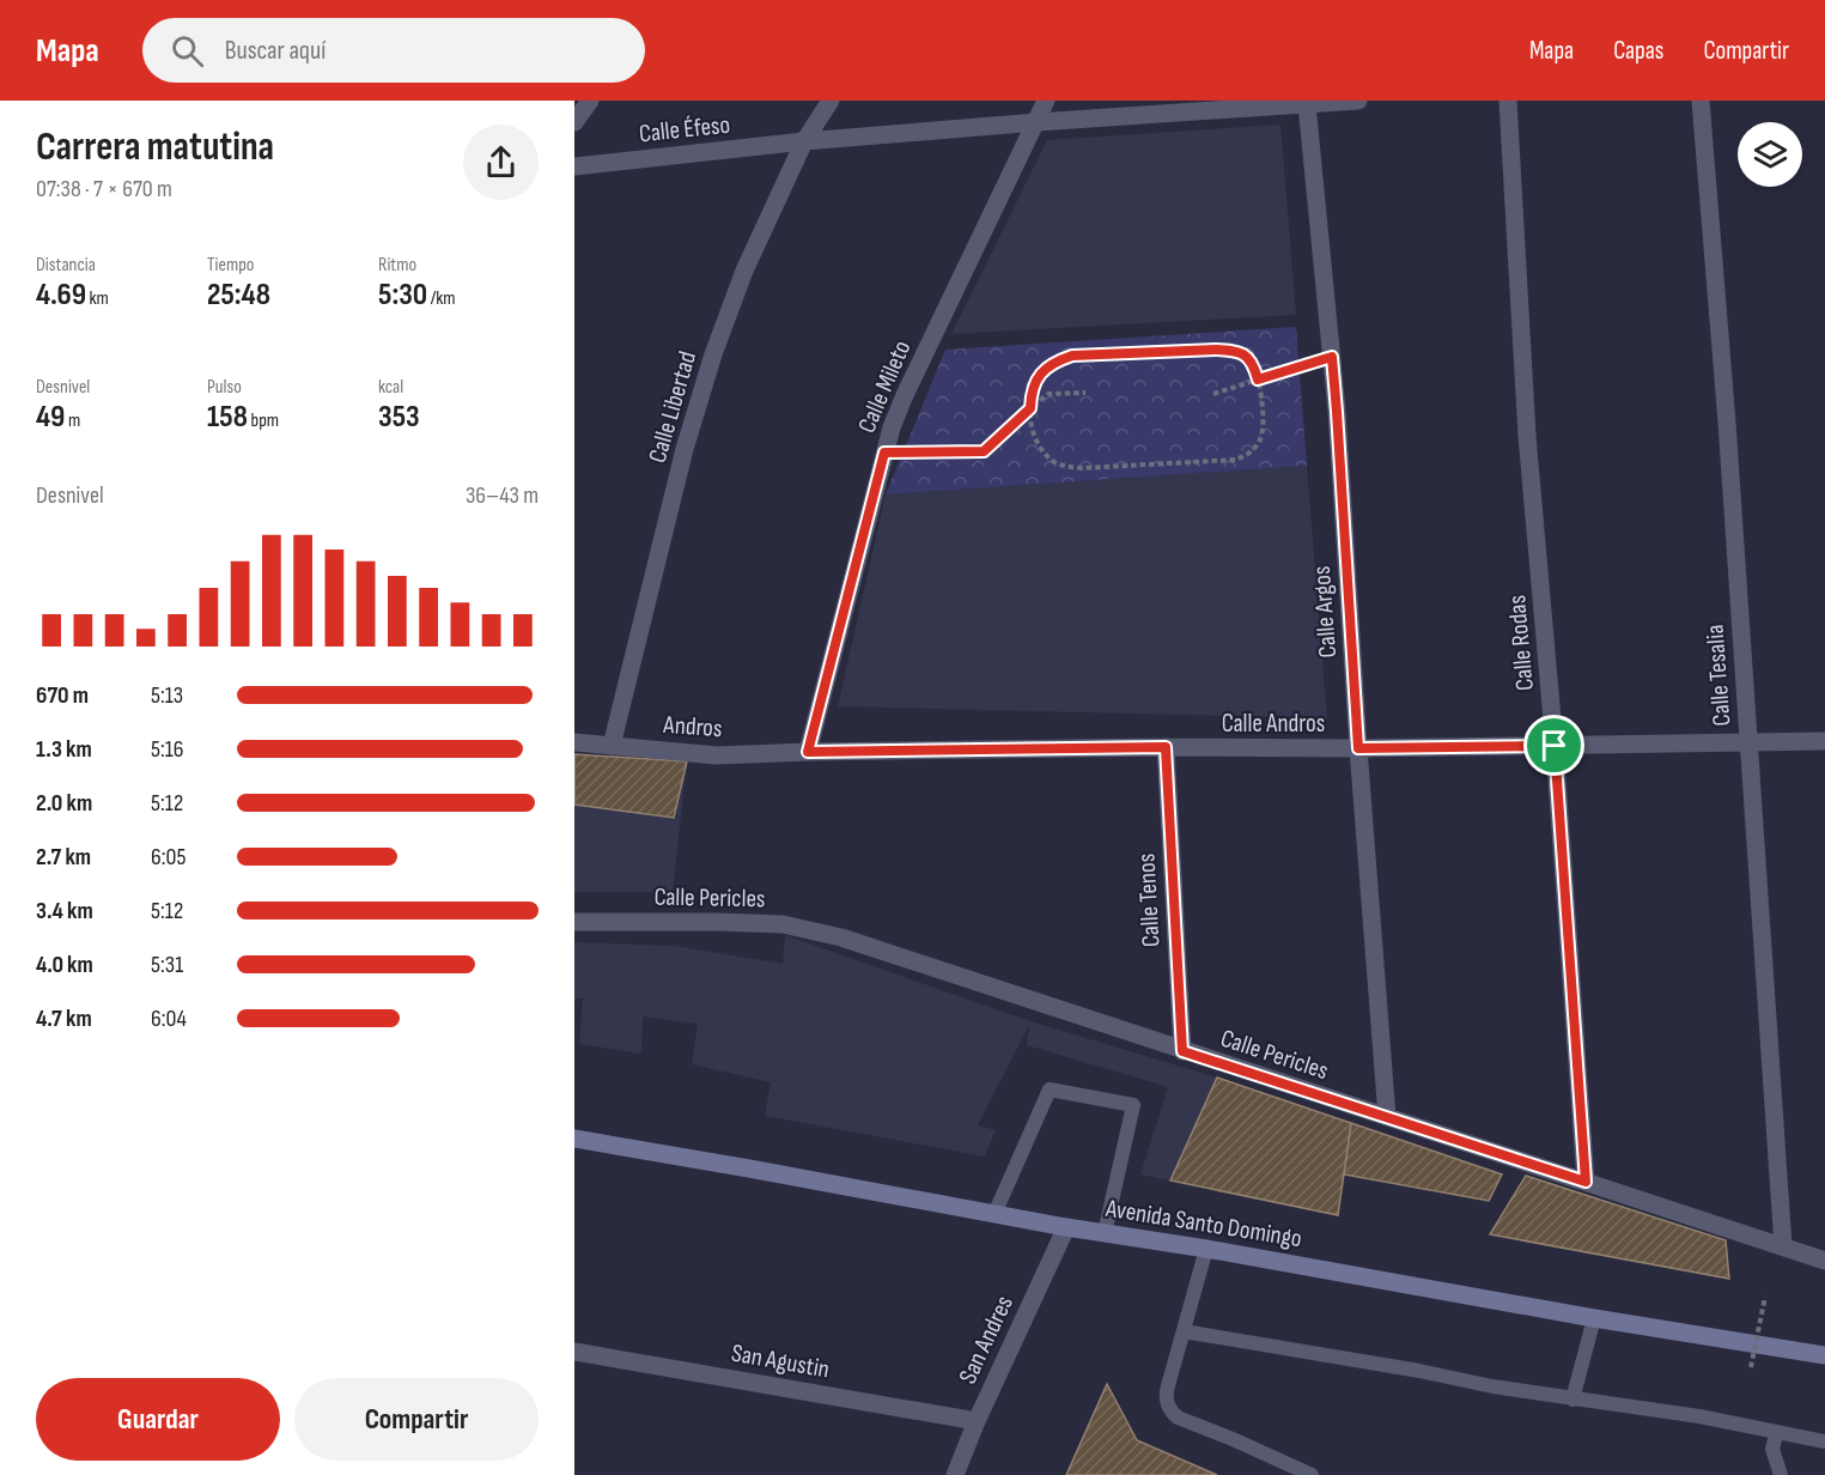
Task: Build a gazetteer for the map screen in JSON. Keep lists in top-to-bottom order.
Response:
{
  "streets": {
    "main road": ["Avenida Santo Domingo"],
    "street": [
      "Calle Éfeso",
      "Calle Mileto",
      "Calle Libertad",
      "Calle Argos",
      "Calle Rodas",
      "Calle Tesalia",
      "Calle Andros",
      "Andros",
      "Calle Pericles",
      "Calle Tenos",
      "San Andres",
      "San Agustin"
    ]
  },
  "crossings": [
    ["Calle Éfeso", "Calle Mileto"],
    ["Calle Éfeso", "Calle Libertad"],
    ["Calle Éfeso", "Calle Argos"],
    ["Calle Mileto", "Calle Andros"],
    ["Calle Mileto", "Andros"],
    ["Calle Libertad", "Andros"],
    ["Calle Argos", "Calle Andros"],
    ["Calle Argos", "Calle Pericles"],
    ["Calle Rodas", "Calle Andros"],
    ["Calle Rodas", "Calle Pericles"],
    ["Calle Tesalia", "Calle Andros"],
    ["Calle Tesalia", "Calle Pericles"],
    ["Calle Andros", "Andros"],
    ["Calle Andros", "Calle Tenos"],
    ["Calle Pericles", "Calle Tenos"],
    ["Avenida Santo Domingo", "San Andres"],
    ["San Andres", "San Agustin"]
  ],
  "page": {
    "header": "Mapa",
    "search": "Buscar aquí",
    "nav": ["Mapa", "Capas", "Compartir"],
    "heading": ["Carrera matutina", "07:38 · 7 × 670 m"],
    "stats": [
      ["Distancia", "4.69 km"],
      ["Tiempo", "25:48"],
      ["Ritmo", "5:30 /km"],
      ["Desnivel", "49 m"],
      ["Pulso", "158 bpm"],
      ["kcal", "353"]
    ],
    "chart": ["Desnivel", "36–43 m"],
    "list": [
      {
        "name": "670 m",
        "note": "5:13"
      },
      {
        "name": "1.3 km",
        "note": "5:16"
      },
      {
        "name": "2.0 km",
        "note": "5:12"
      },
      {
        "name": "2.7 km",
        "note": "6:05"
      },
      {
        "name": "3.4 km",
        "note": "5:12"
      },
      {
        "name": "4.0 km",
        "note": "5:31"
      },
      {
        "name": "4.7 km",
        "note": "6:04"
      }
    ],
    "buttons": ["Guardar", "Compartir"]
  }
}
